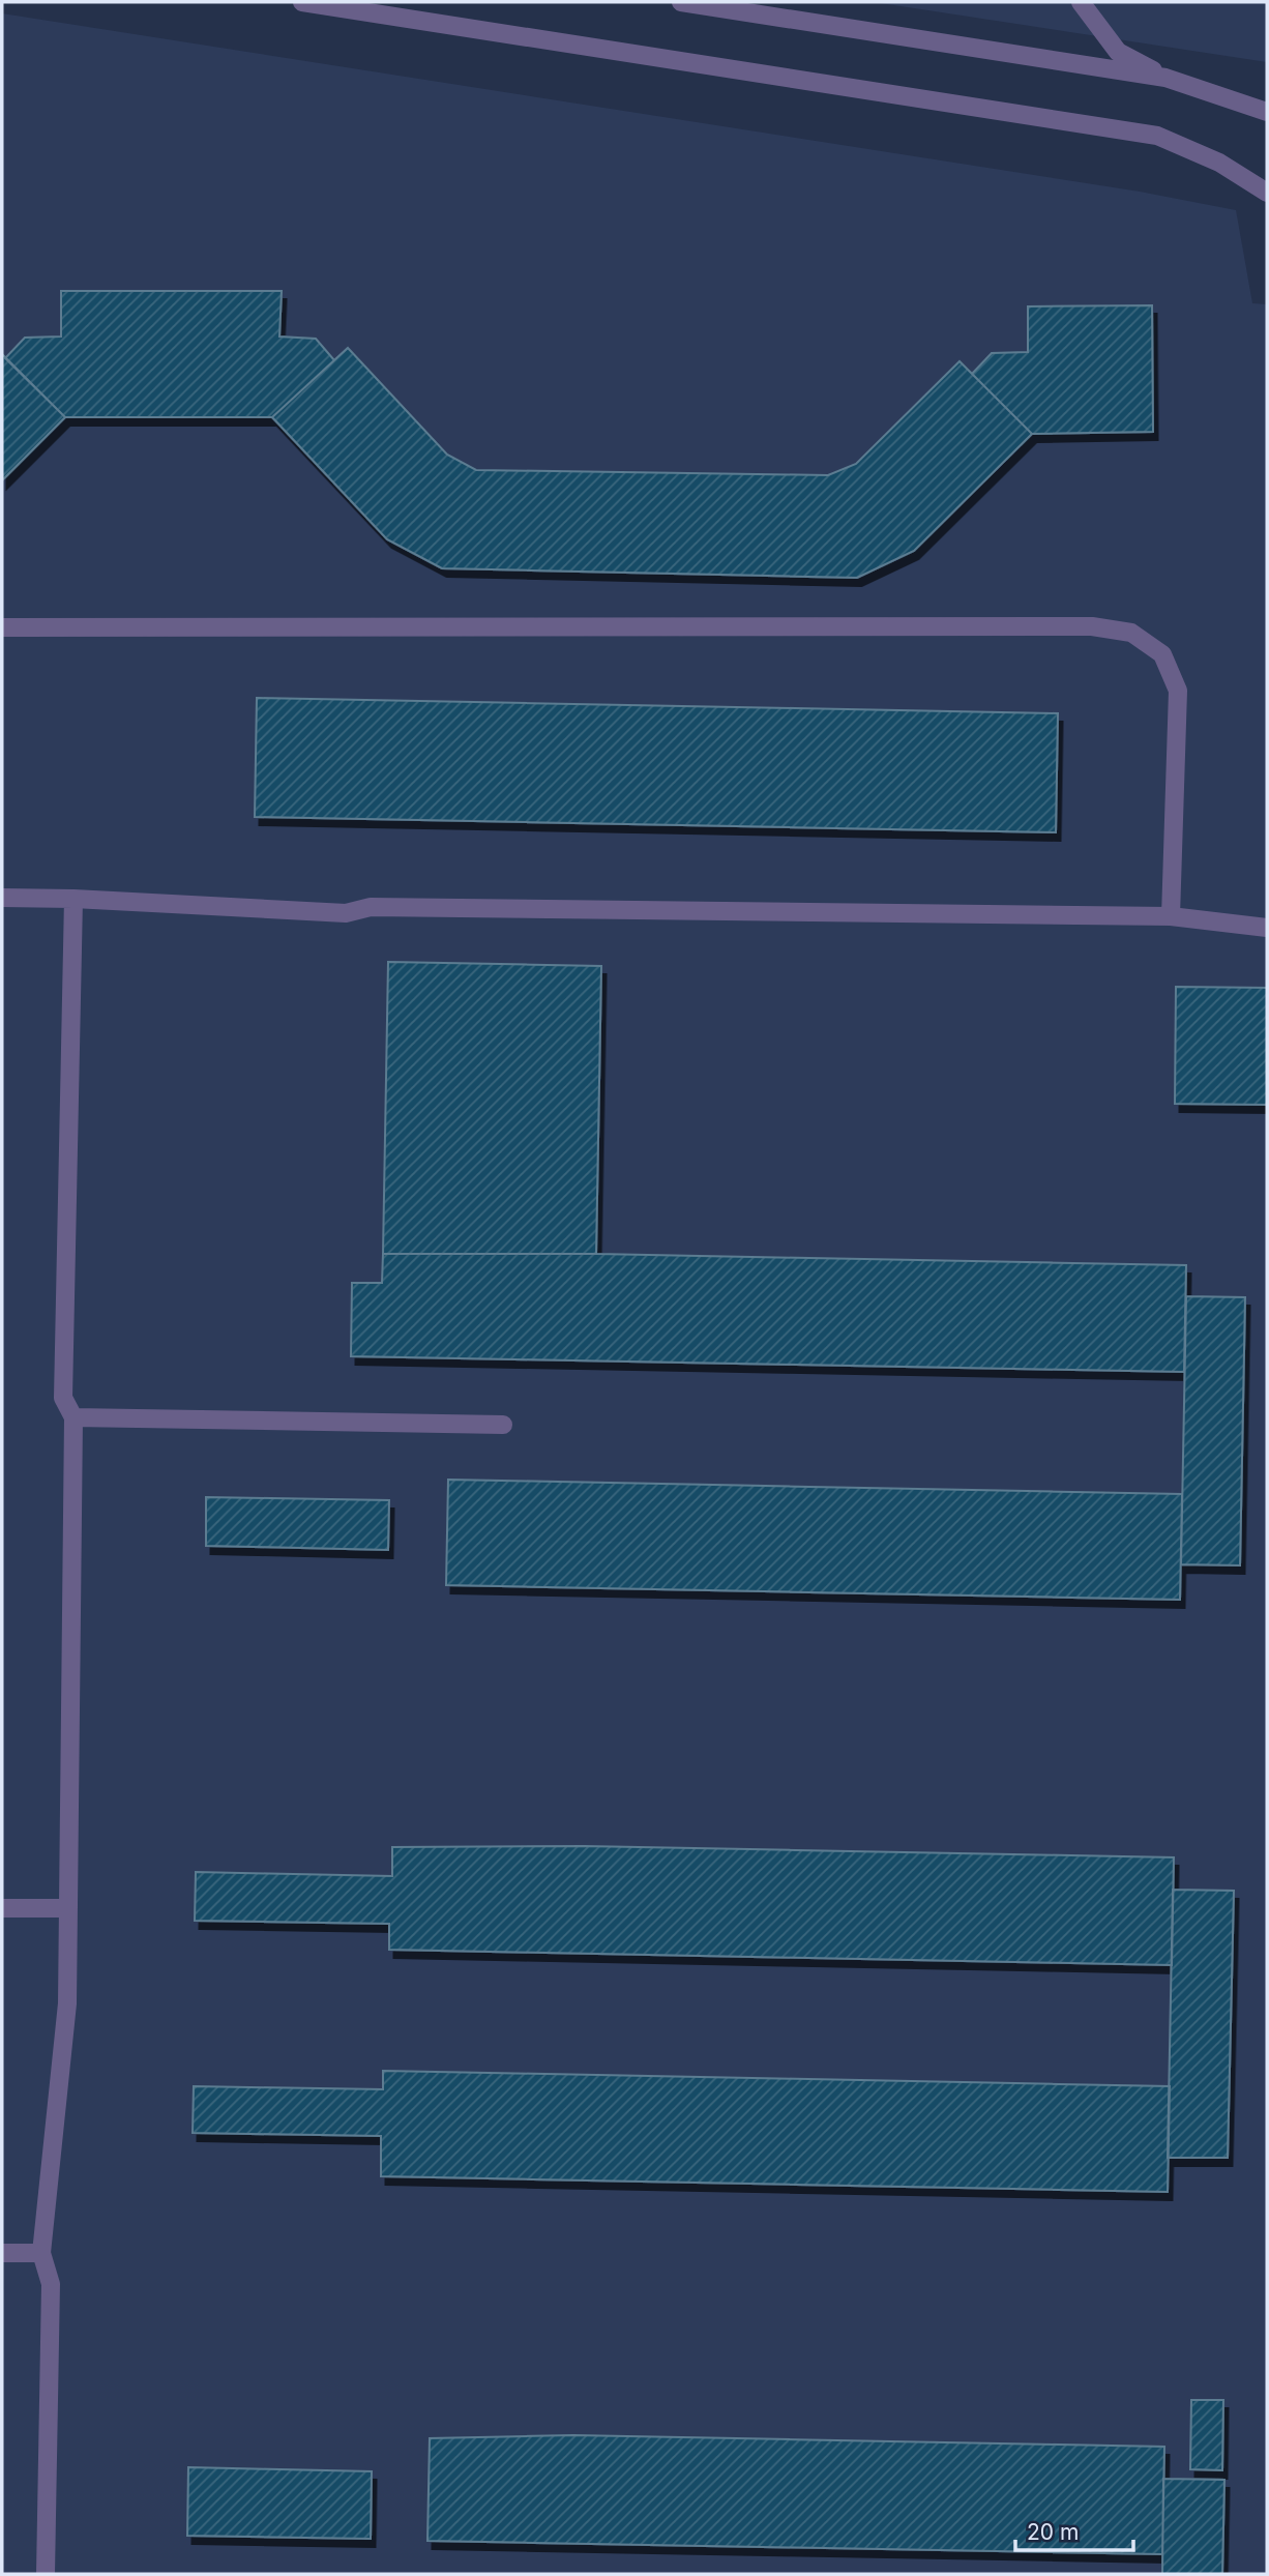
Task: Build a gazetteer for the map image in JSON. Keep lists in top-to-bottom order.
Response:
{
  "scale_bar": "20 m"
}
